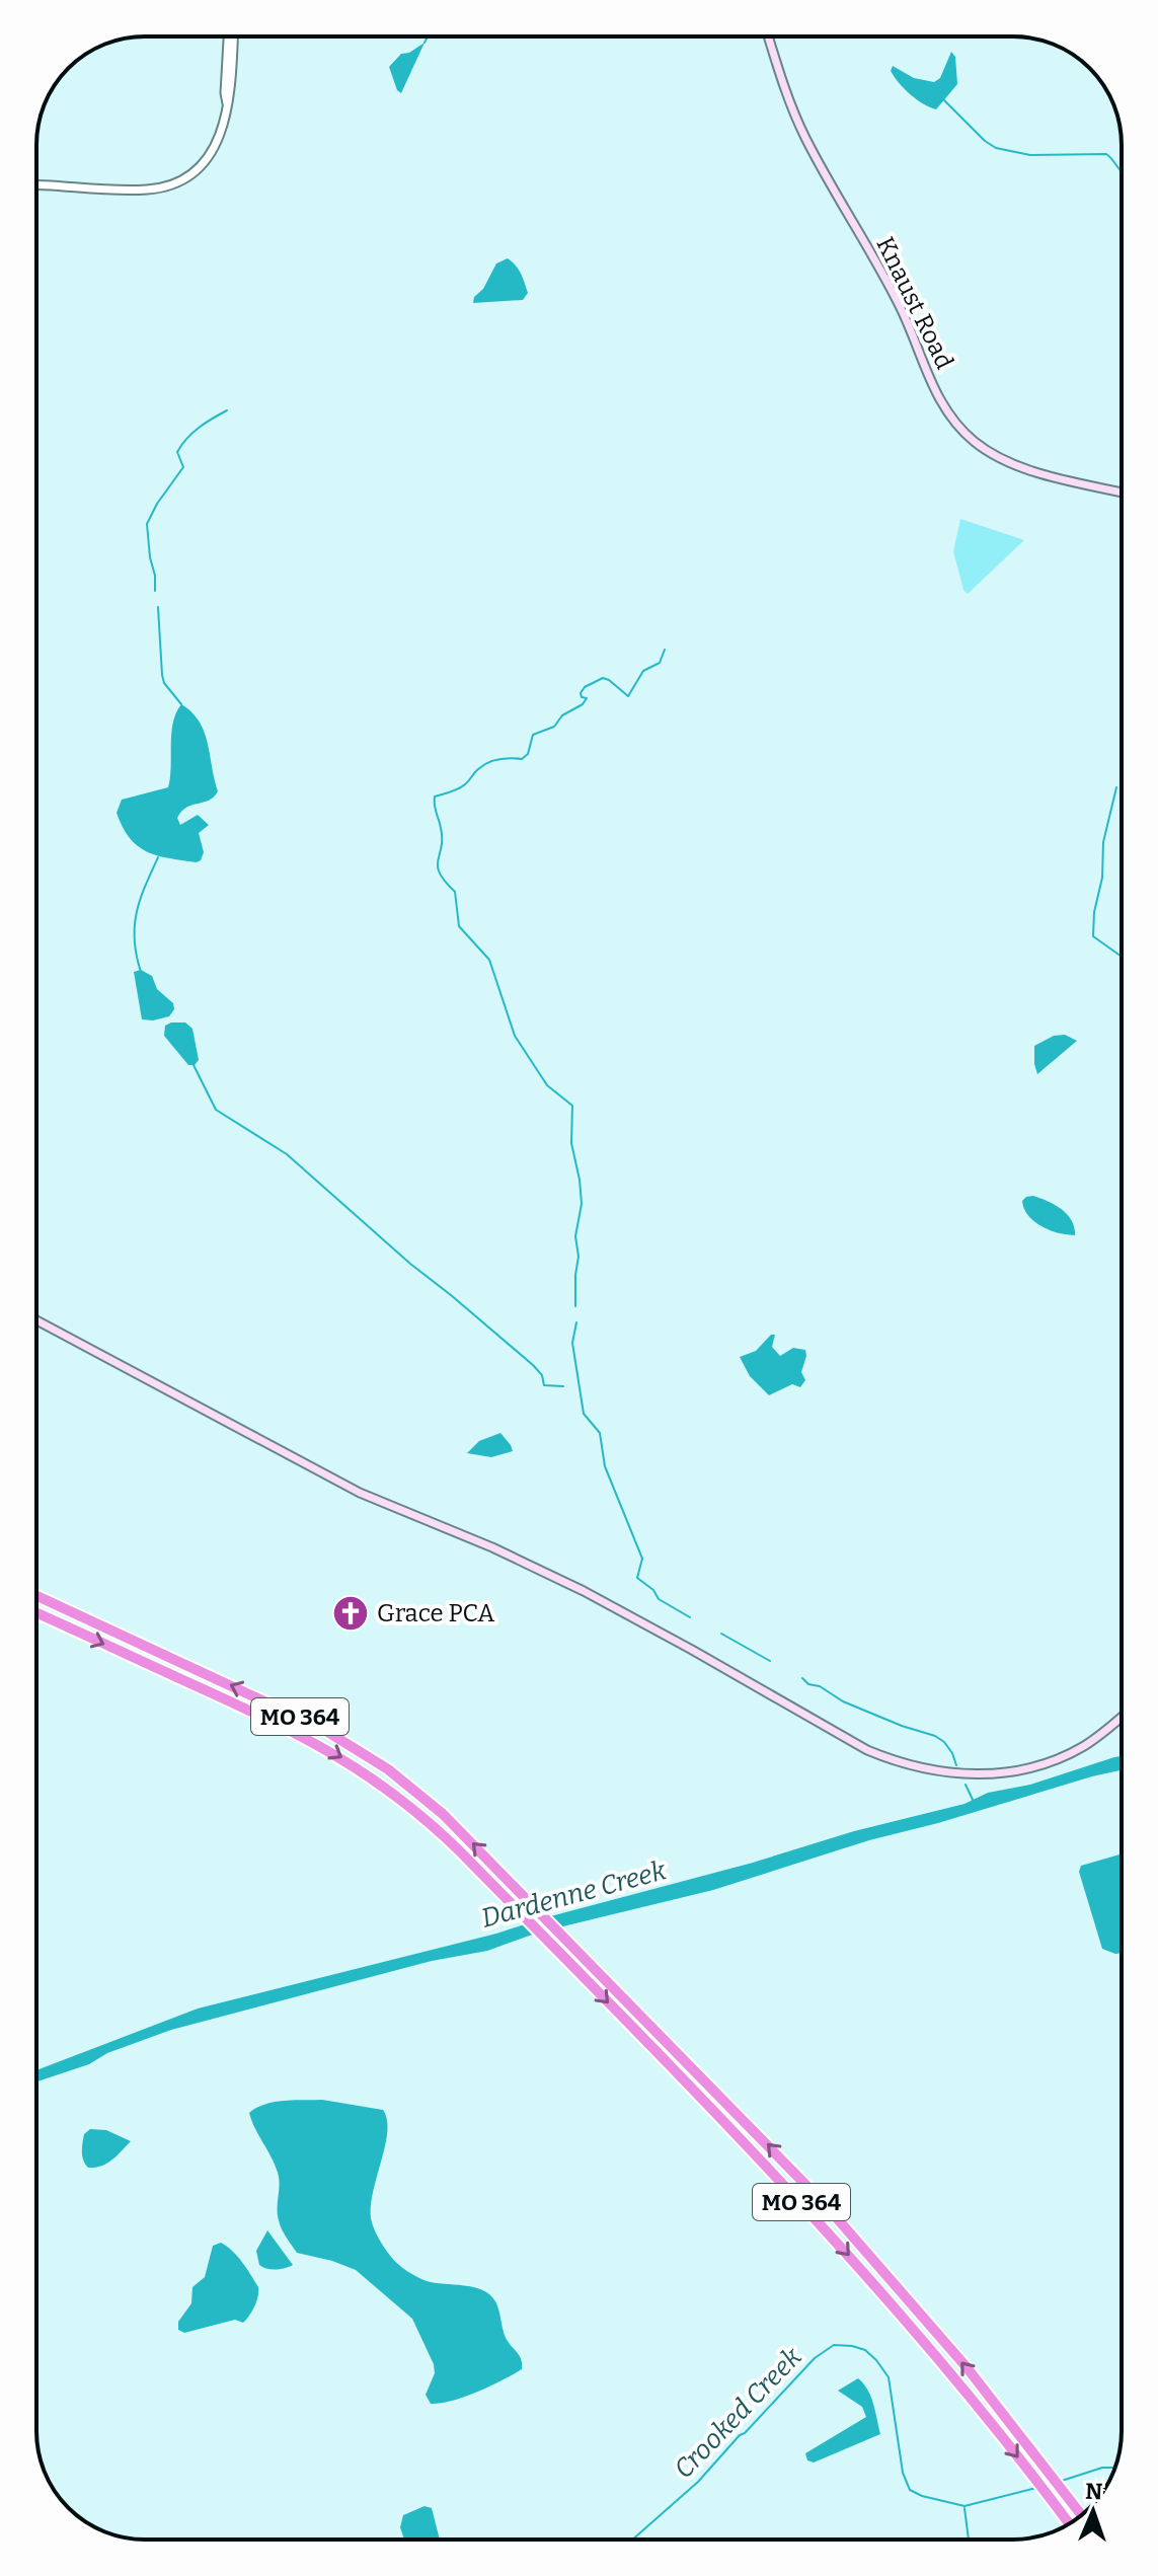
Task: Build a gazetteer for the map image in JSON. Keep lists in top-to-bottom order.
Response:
{
  "streets": {
    "highway": ["MO 364"],
    "main road": ["Knaust Road"]
  },
  "water": ["Dardenne Creek", "Crooked Creek"],
  "places": {
    "church": ["Grace PCA"]
  },
  "north": "top"
}
